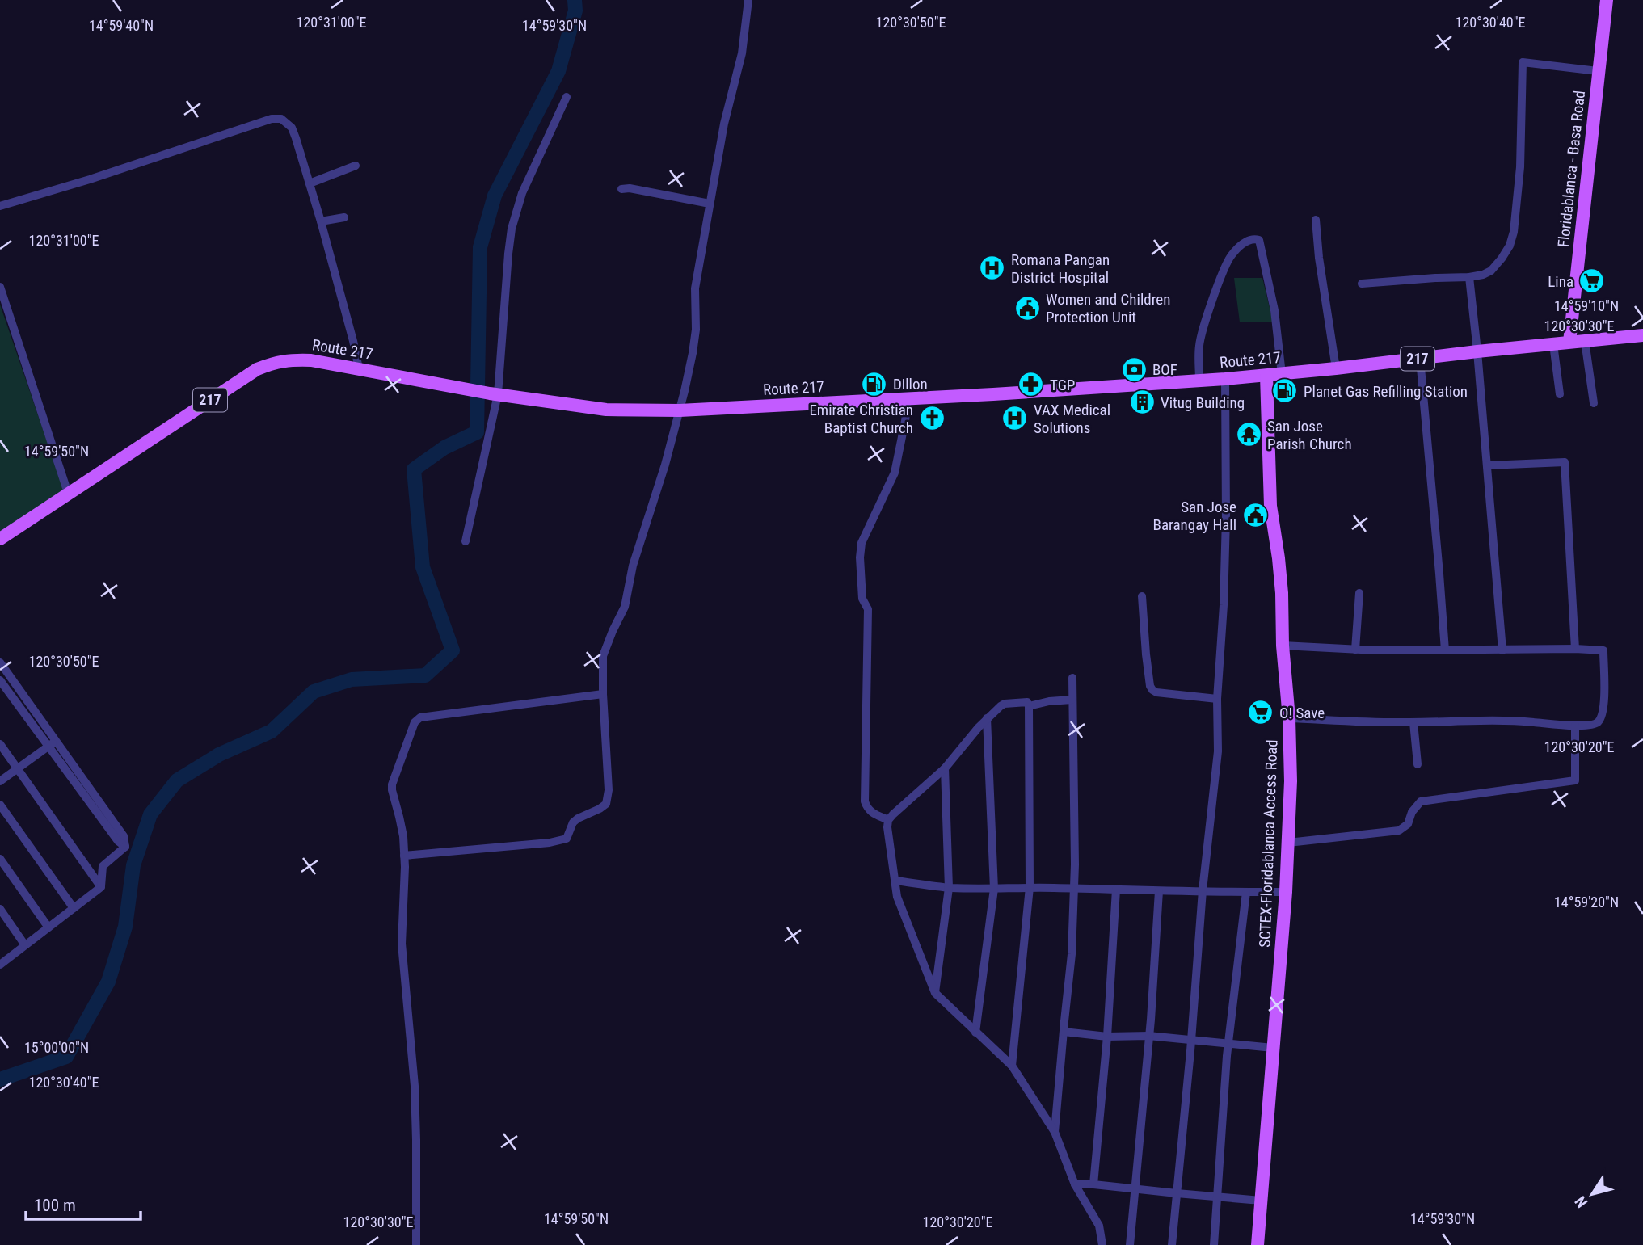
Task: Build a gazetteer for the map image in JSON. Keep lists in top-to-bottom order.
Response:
{
  "streets": {
    "main road": [
      "Floridablanca - Basa Road",
      "Route 217",
      "217",
      "SCTEX-Floridablanca Access Road"
    ]
  },
  "crossings": [
    ["Floridablanca - Basa Road", "Route 217"],
    ["Route 217", "SCTEX-Floridablanca Access Road"]
  ],
  "places": {
    "hospital": ["Romana Pangan District Hospital", "VAX Medical Solutions"],
    "supermarket": ["Lina", "O! Save"],
    "public building": ["Women and Children Protection Unit", "San Jose Barangay Hall"],
    "bank": ["BOF"],
    "fuel station": ["Dillon", "Planet Gas Refilling Station"],
    "pharmacy": ["TGP"],
    "building": ["Vitug Building"],
    "church": ["Emirate Christian Baptist Church"],
    "temple": ["San Jose Parish Church"]
  },
  "scale_bar": "100 m",
  "north": "bottom left",
  "coordinates": [
    "120°31'00\"E",
    "120°30'50\"E",
    "120°30'40\"E",
    "14°59'40\"N",
    "14°59'30\"N",
    "14°59'10\"N",
    "120°30'30\"E",
    "14°59'50\"N",
    "120°30'20\"E",
    "14°59'20\"N",
    "15°00'00\"N"
  ]
}
